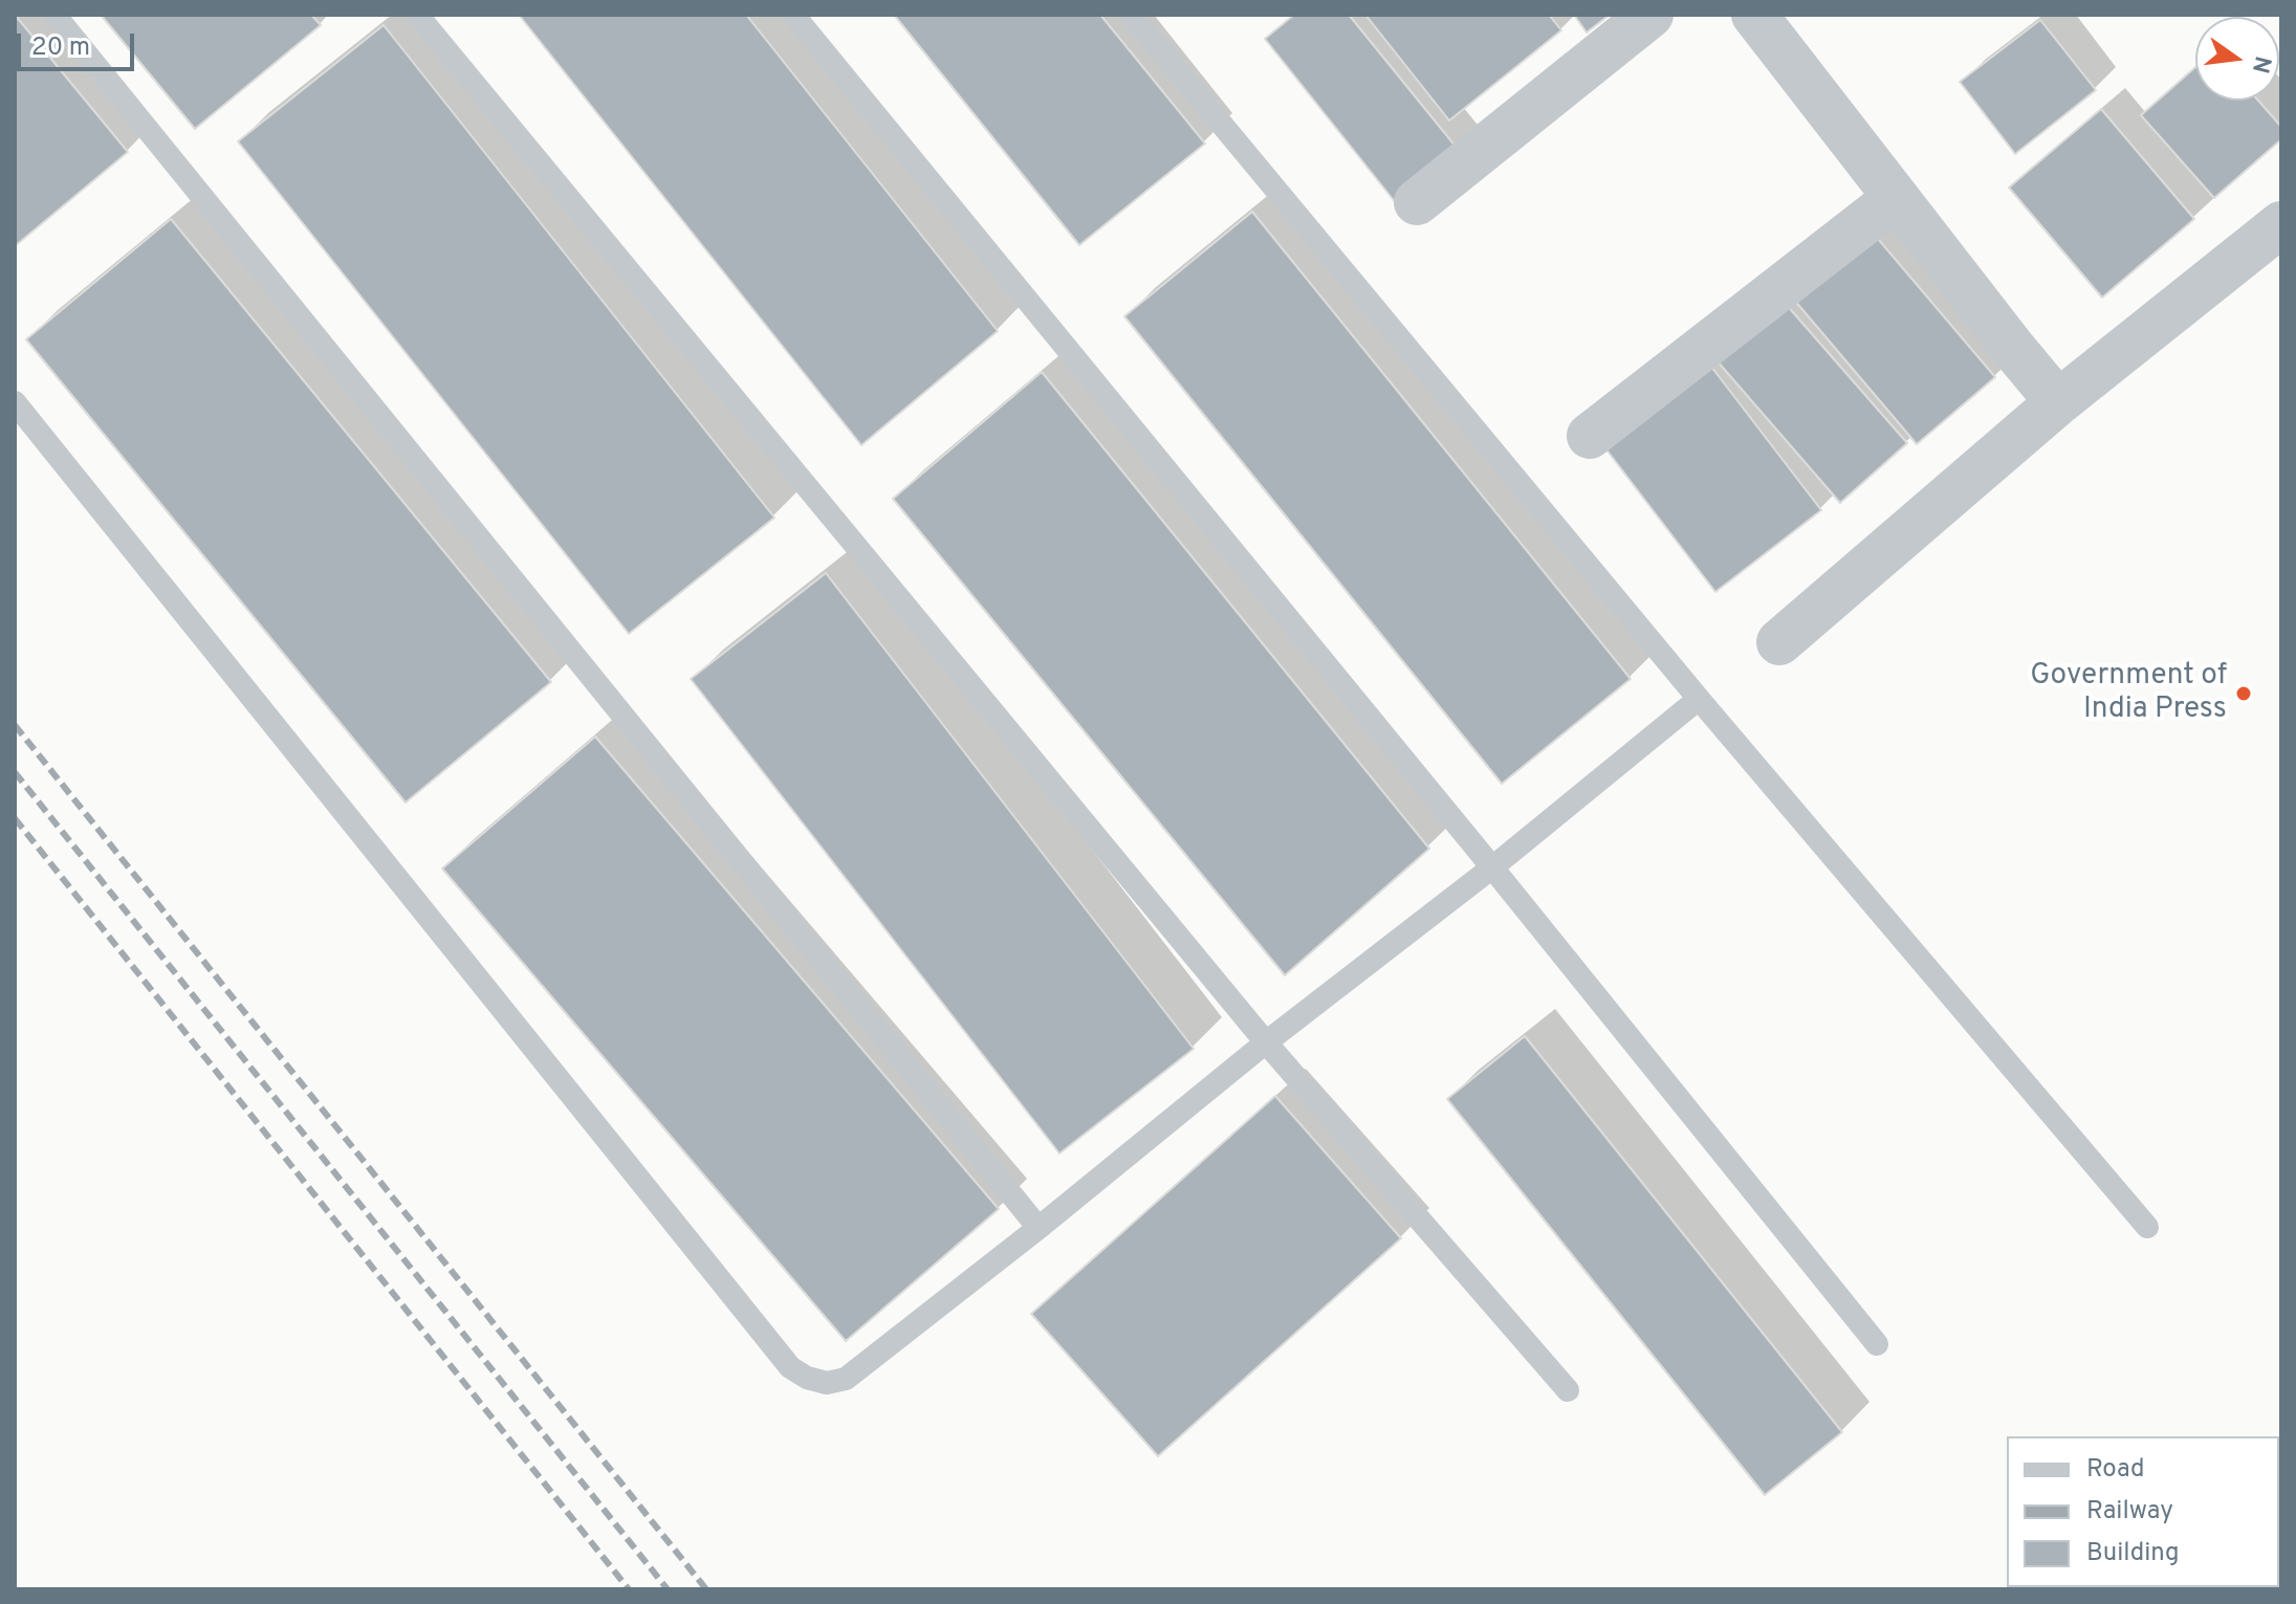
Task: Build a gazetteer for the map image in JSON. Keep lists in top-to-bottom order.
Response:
{
  "places": ["Government of India Press"],
  "legend": ["Road", "Railway", "Building"],
  "scale_bar": "20 m",
  "north": "right"
}
